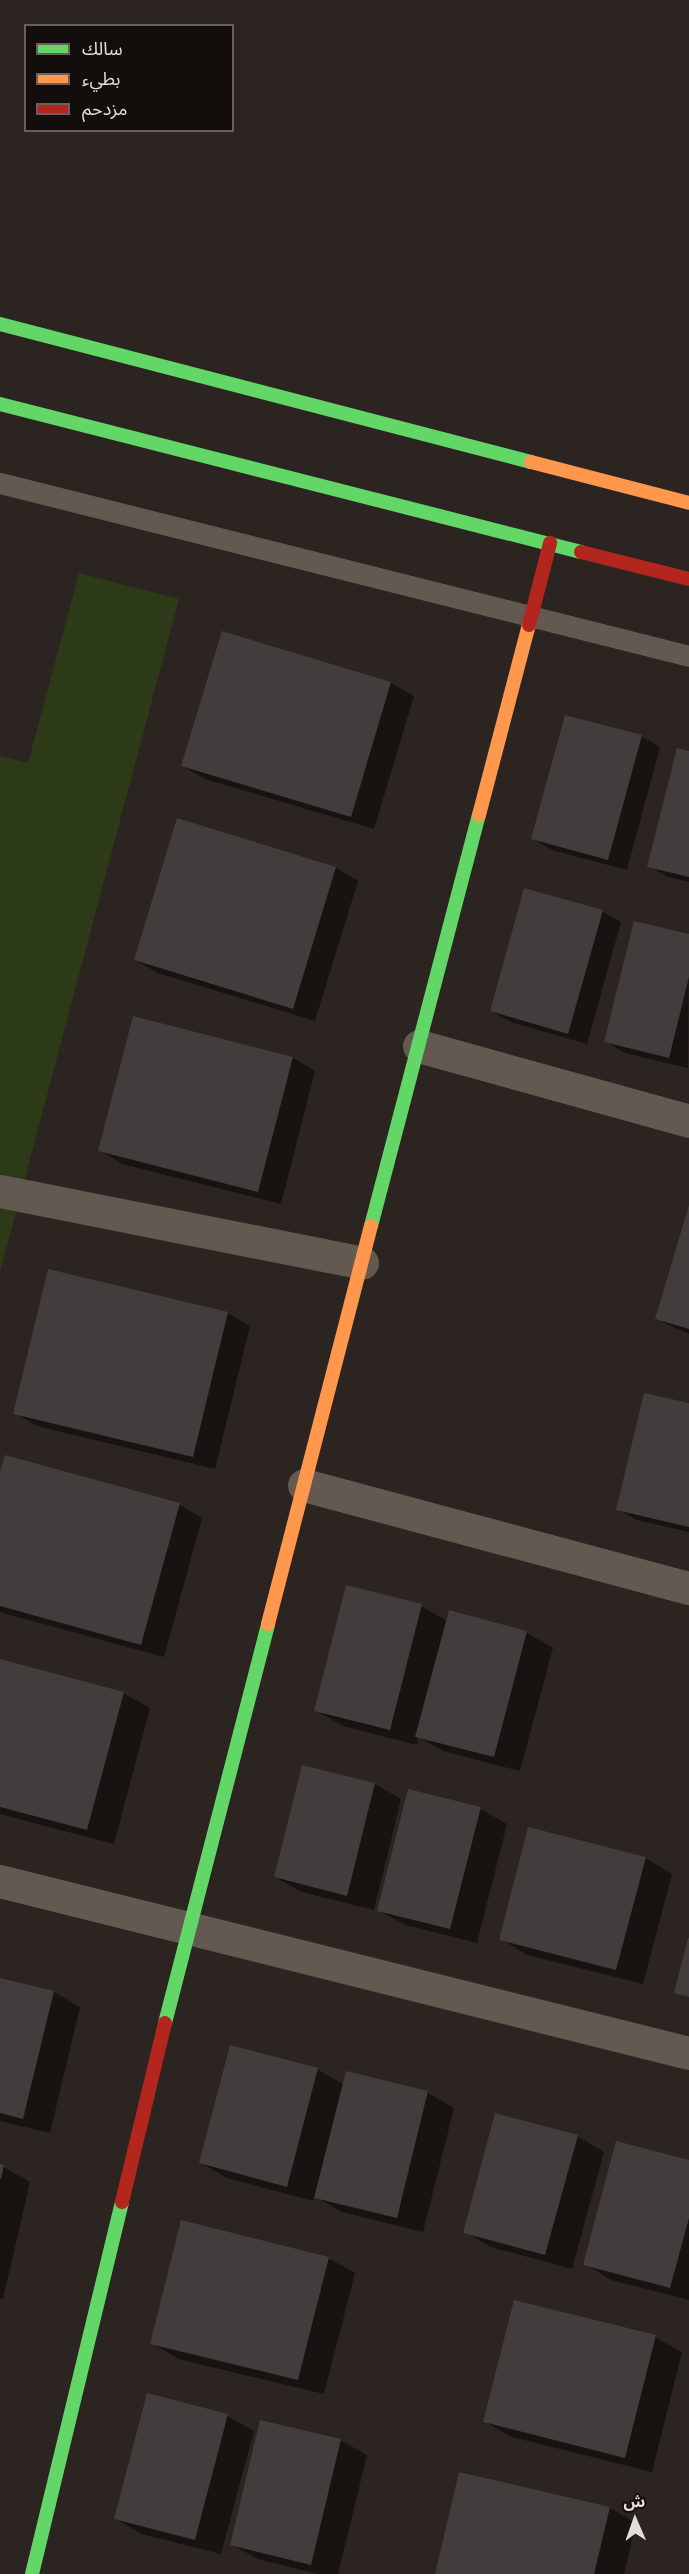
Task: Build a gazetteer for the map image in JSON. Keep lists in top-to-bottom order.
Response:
{
  "legend": ["سالك", "بطيء", "مزدحم"],
  "north": "top"
}
